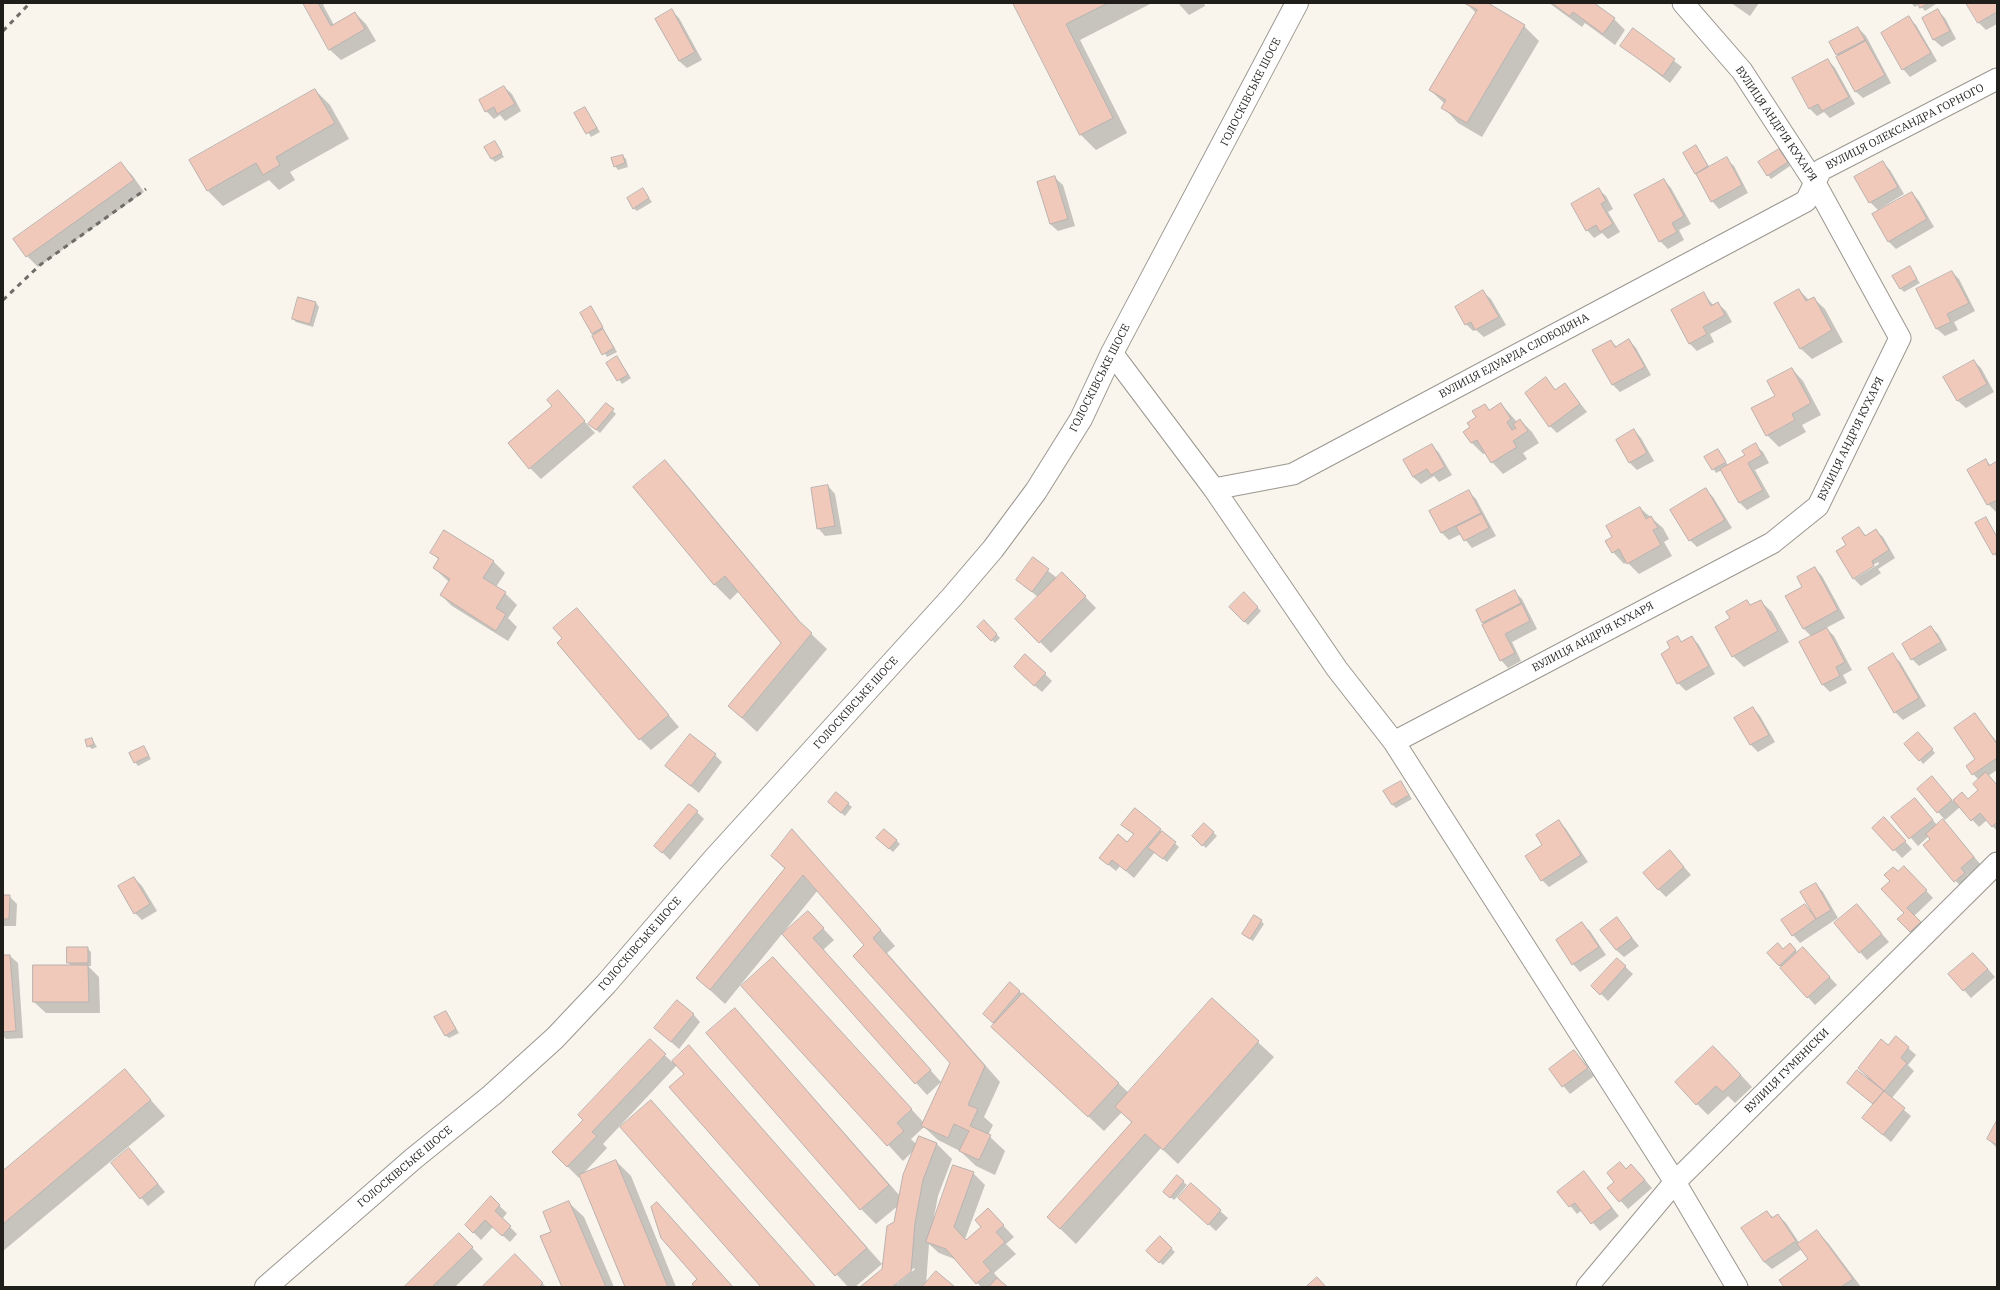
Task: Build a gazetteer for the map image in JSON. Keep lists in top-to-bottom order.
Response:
{
  "streets": {
    "street": [
      "ГОЛОСКІВСЬКЕ ШОСЕ",
      "ВУЛИЦЯ АНДРІЯ КУХАРЯ",
      "ВУЛИЦЯ ОЛЕКСАНДРА ГОРНОГО",
      "ВУЛИЦЯ ЕДУАРДА СЛОБОДЯНА",
      "ВУЛИЦЯ ГУМЕНІСКИ"
    ]
  },
  "crossings": [
    ["ВУЛИЦЯ АНДРІЯ КУХАРЯ", "ВУЛИЦЯ ОЛЕКСАНДРА ГОРНОГО"],
    ["ВУЛИЦЯ АНДРІЯ КУХАРЯ", "ВУЛИЦЯ ЕДУАРДА СЛОБОДЯНА"],
    ["ВУЛИЦЯ ОЛЕКСАНДРА ГОРНОГО", "ВУЛИЦЯ ЕДУАРДА СЛОБОДЯНА"]
  ]
}
